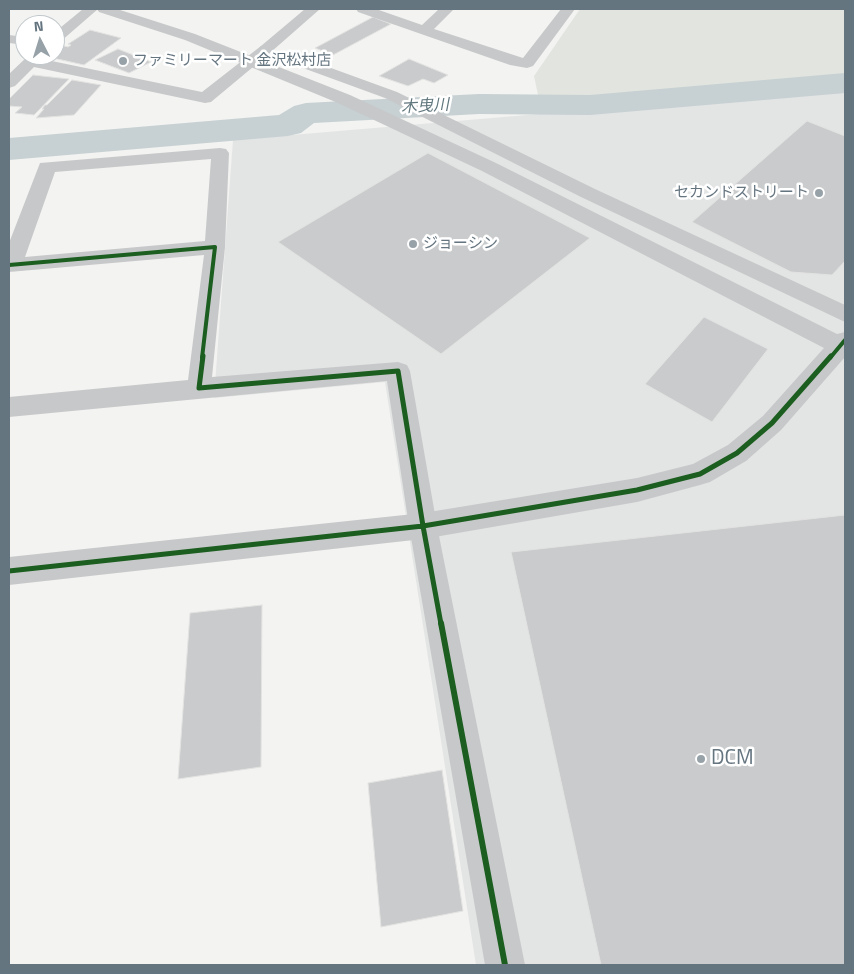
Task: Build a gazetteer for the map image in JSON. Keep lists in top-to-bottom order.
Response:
{
  "water": ["木曳川"],
  "places": [
    "ファミリーマート 金沢松村店",
    "セカンドストリート",
    "ジョーシン",
    "DCM"
  ],
  "north": "top"
}
